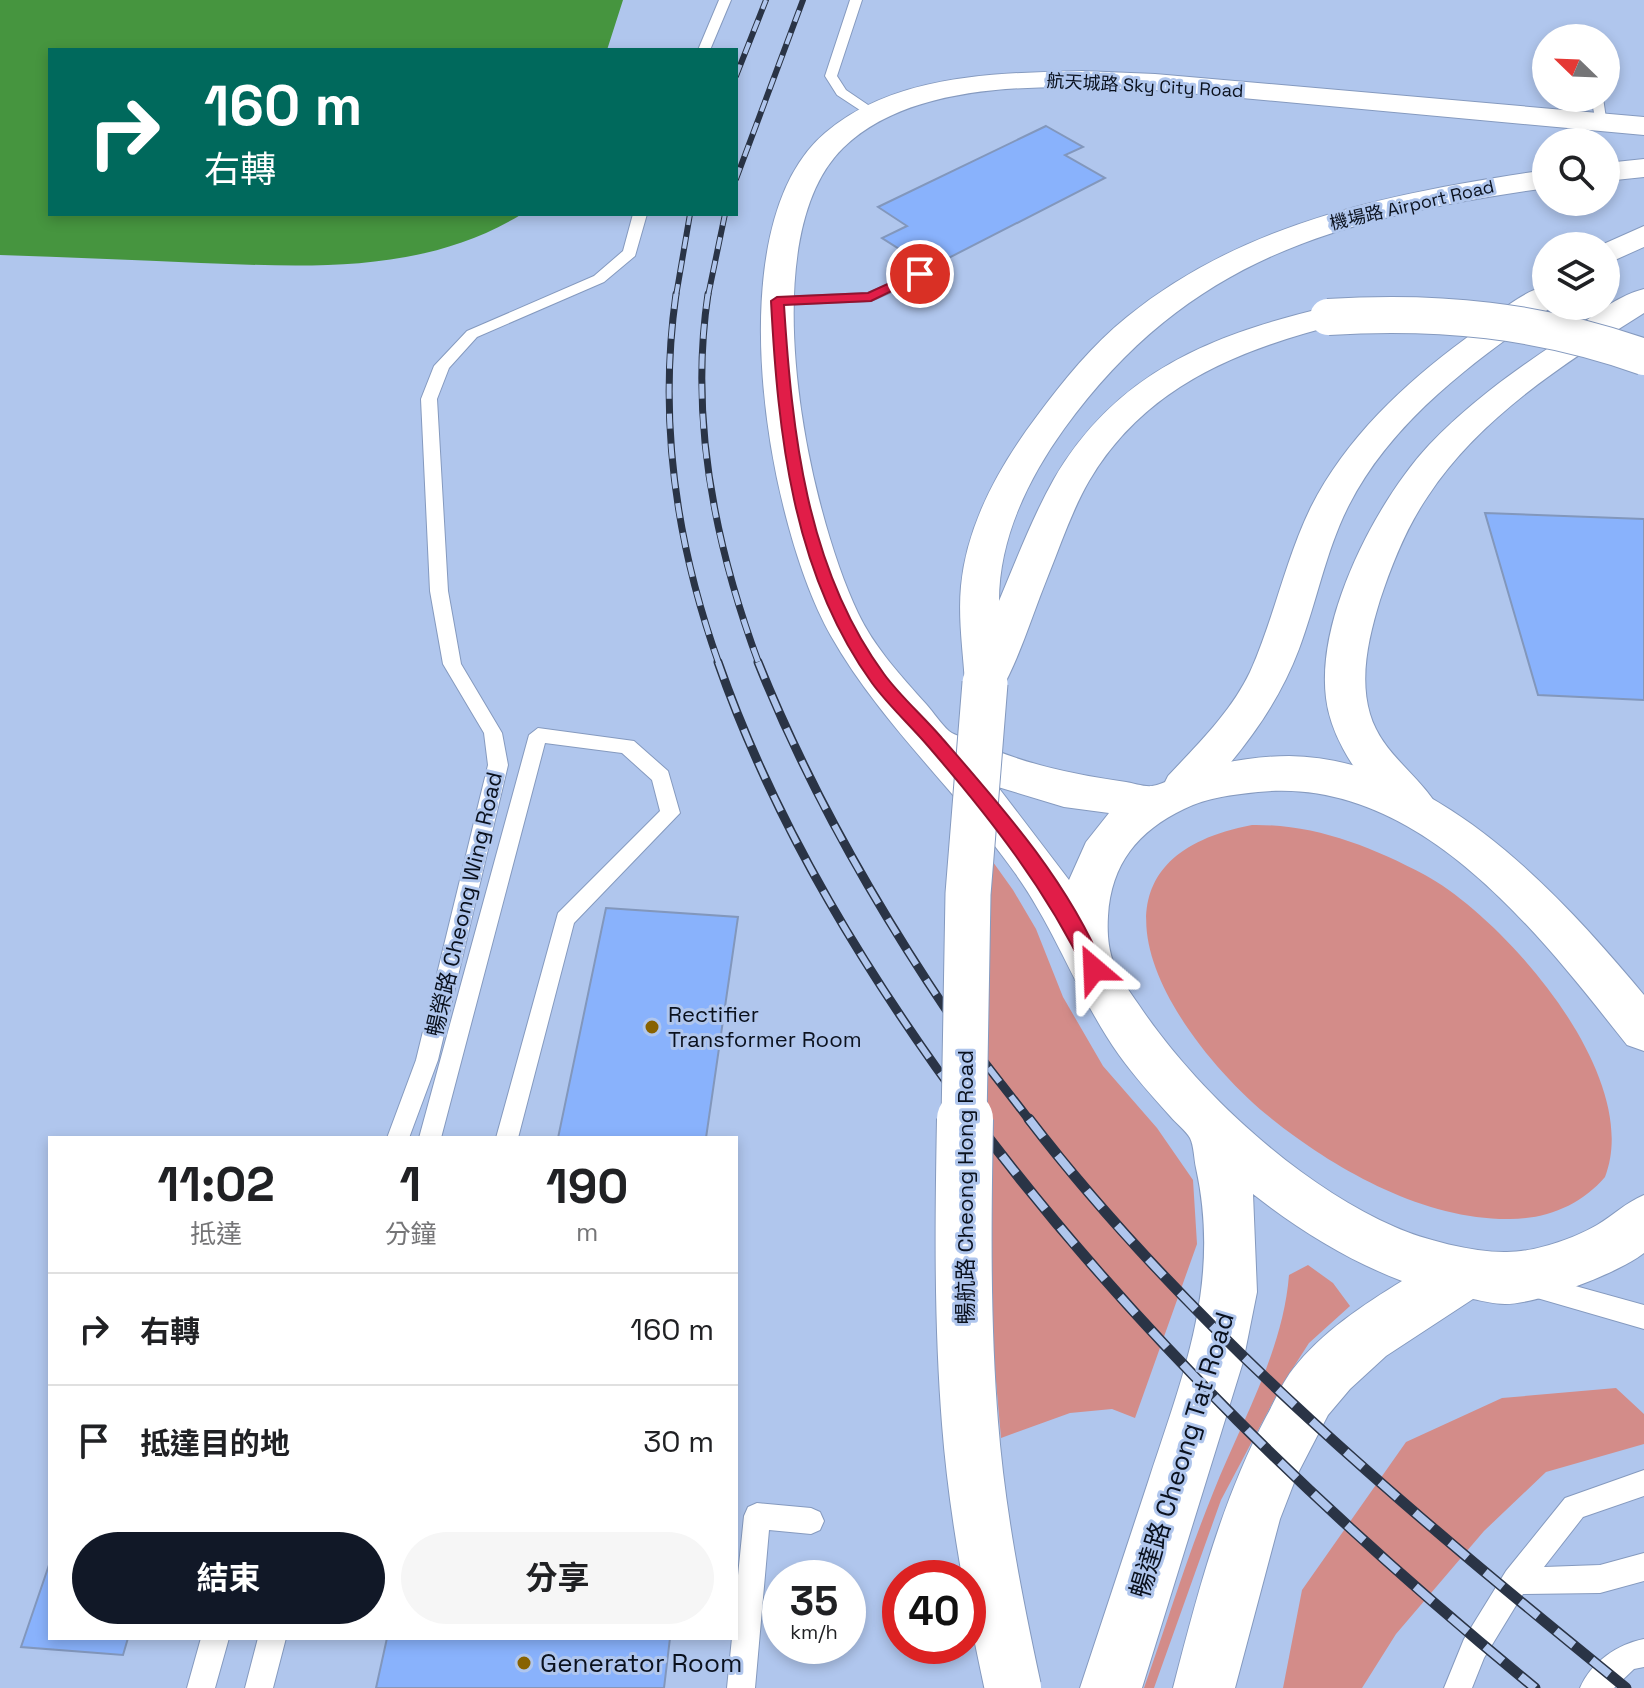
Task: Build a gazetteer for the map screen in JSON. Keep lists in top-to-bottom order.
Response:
{
  "streets": {
    "street": [
      "航天城路 Sky City Road",
      "機場路 Airport Road",
      "暢航路 Cheong Hong Road",
      "暢達路 Cheong Tat Road"
    ],
    "lane": ["暢榮路 Cheong Wing Road"]
  },
  "crossings": [
    ["機場路 Airport Road", "暢航路 Cheong Hong Road"]
  ],
  "places": ["Rectifier Transformer Room", "Generator Room"],
  "north": "top left",
  "page": {
    "turn": ["160 m", "右轉"],
    "eta": [
      "11:02",
      "抵達",
      "1",
      "分鐘",
      "190",
      "m"
    ],
    "list": [
      {
        "name": "右轉",
        "value": "160 m"
      },
      {
        "name": "抵達目的地",
        "value": "30 m"
      }
    ],
    "buttons": ["結束", "分享"],
    "speed": "35 km/h",
    "limit": "40"
  }
}
